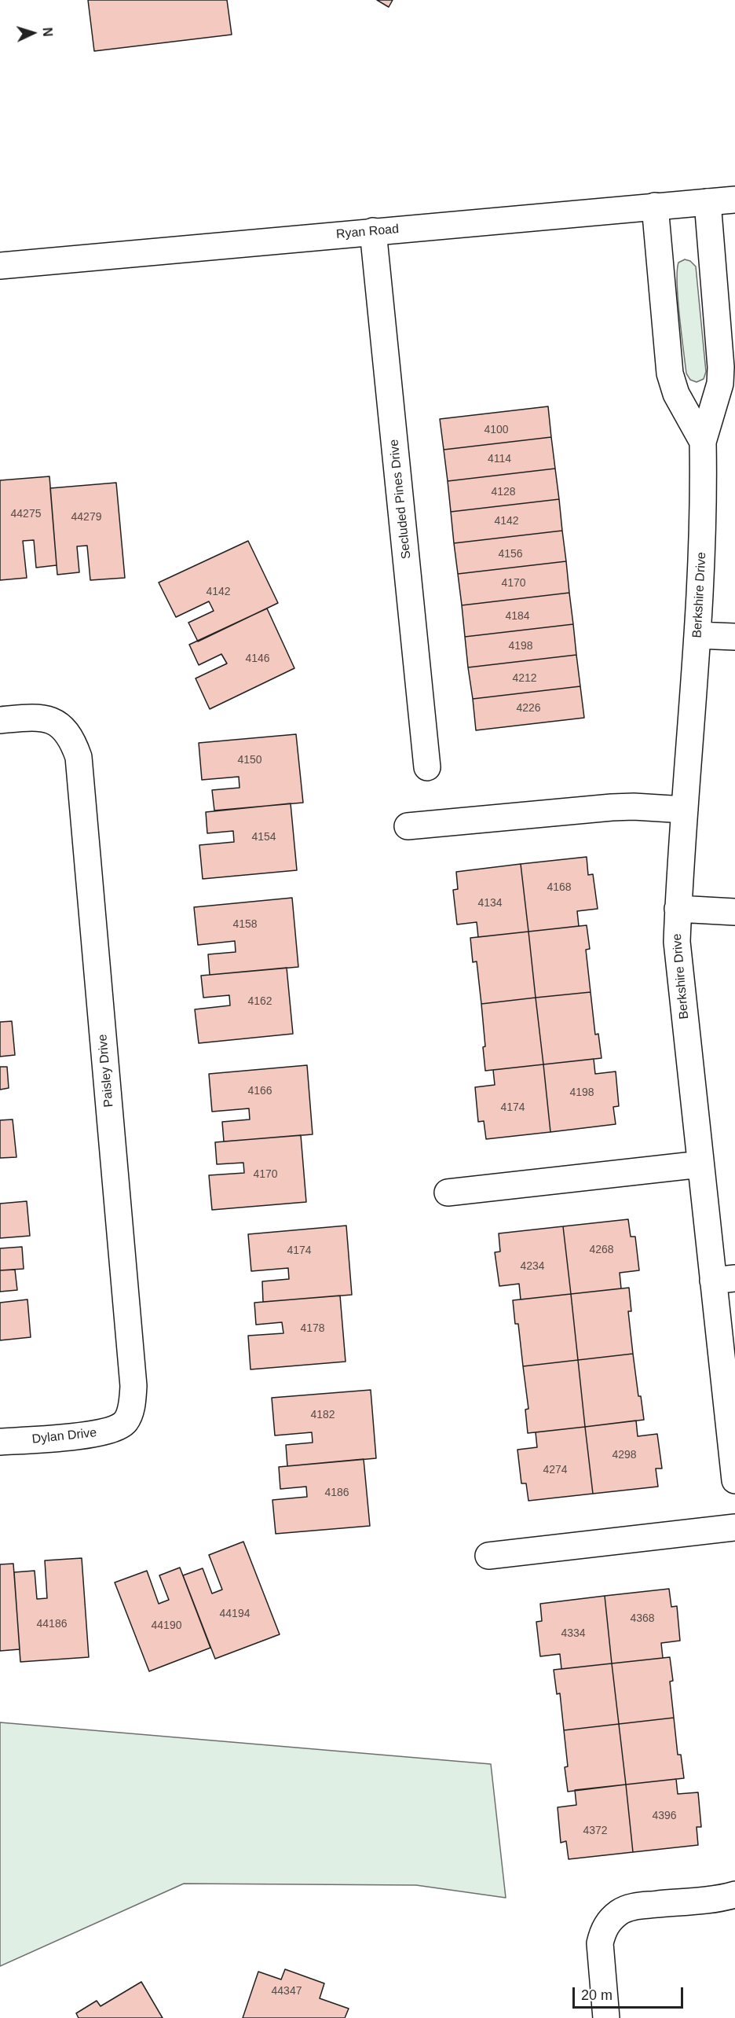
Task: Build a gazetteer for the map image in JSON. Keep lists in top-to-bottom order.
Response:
{
  "streets": {
    "street": [
      "Ryan Road",
      "Secluded Pines Drive",
      "Berkshire Drive",
      "Paisley Drive",
      "Dylan Drive"
    ]
  },
  "crossings": [
    ["Ryan Road", "Secluded Pines Drive"],
    ["Ryan Road", "Berkshire Drive"],
    ["Paisley Drive", "Dylan Drive"]
  ],
  "house_numbers": [
    "4100",
    "4114",
    "4128",
    "44275",
    "44279",
    "4142",
    "4156",
    "4170",
    "4142",
    "4184",
    "4198",
    "4146",
    "4212",
    "4226",
    "4150",
    "4154",
    "4168",
    "4134",
    "4158",
    "4162",
    "4166",
    "4198",
    "4174",
    "4170",
    "4268",
    "4174",
    "4234",
    "4178",
    "4182",
    "4298",
    "4274",
    "4186",
    "44194",
    "4368",
    "44186",
    "44190",
    "4334",
    "4396",
    "4372",
    "44347"
  ],
  "scale_bar": "20 m",
  "north": "right"
}
